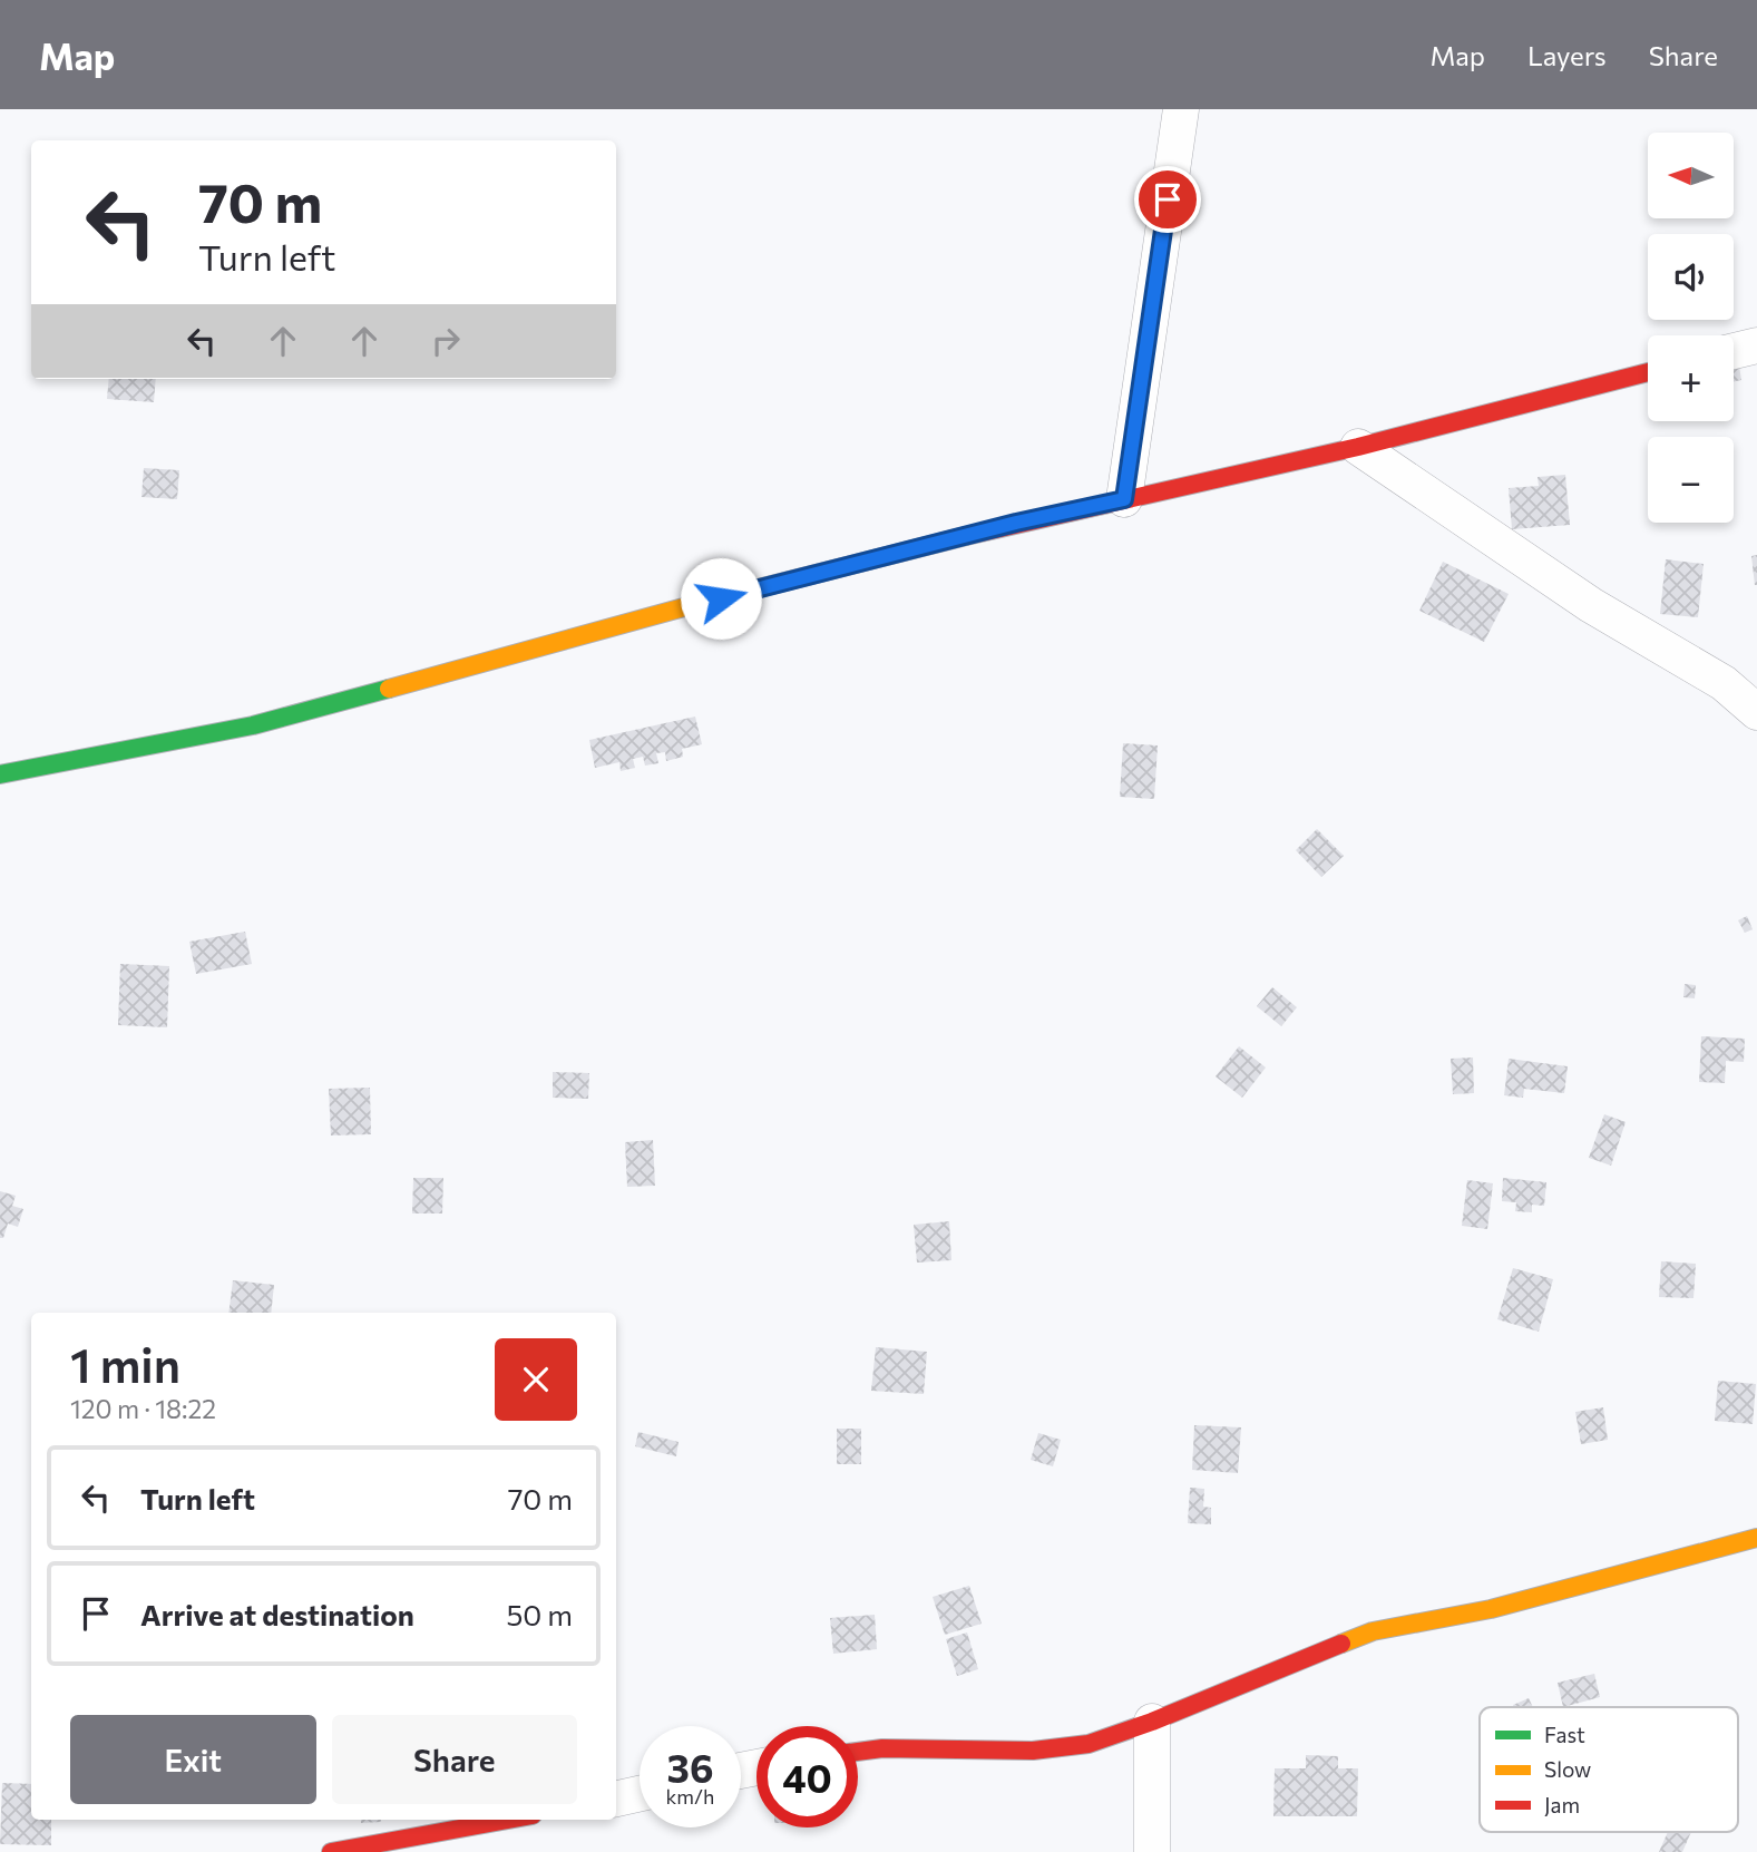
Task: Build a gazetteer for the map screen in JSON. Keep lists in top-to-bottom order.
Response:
{
  "legend": ["Fast", "Slow", "Jam"],
  "north": "left",
  "page": {
    "header": "Map",
    "nav": ["Map", "Layers", "Share"],
    "map_buttons": ["+", "−"],
    "turn": ["70 m", "Turn left"],
    "heading": ["1 min", "120 m · 18:22"],
    "list": [
      {
        "name": "Turn left",
        "value": "70 m"
      },
      {
        "name": "Arrive at destination",
        "value": "50 m"
      }
    ],
    "buttons": ["Exit", "Share"],
    "speed": "36 km/h",
    "limit": "40"
  }
}
